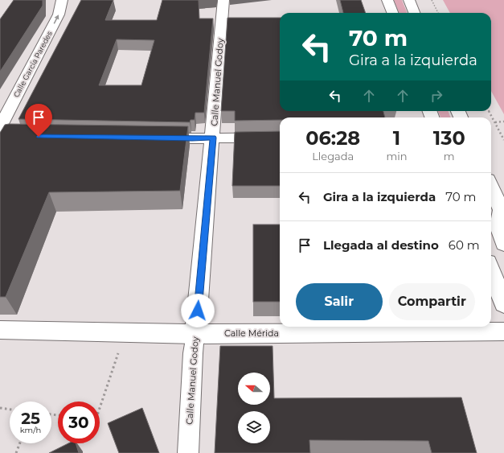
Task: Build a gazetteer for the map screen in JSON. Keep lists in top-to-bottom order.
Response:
{
  "streets": {
    "main road": ["Calle García Paredes", "Calle Manuel Godoy", "Calle Mérida"]
  },
  "crossings": [
    ["Calle Manuel Godoy", "Calle Mérida"]
  ],
  "one_way": ["Calle García Paredes"],
  "north": "left",
  "page": {
    "turn": ["70 m", "Gira a la izquierda"],
    "eta": [
      "06:28",
      "Llegada",
      "1",
      "min",
      "130",
      "m"
    ],
    "list": [
      {
        "name": "Gira a la izquierda",
        "value": "70 m"
      },
      {
        "name": "Llegada al destino",
        "value": "60 m"
      }
    ],
    "buttons": ["Salir", "Compartir"],
    "speed": "25 km/h",
    "limit": "30"
  }
}
